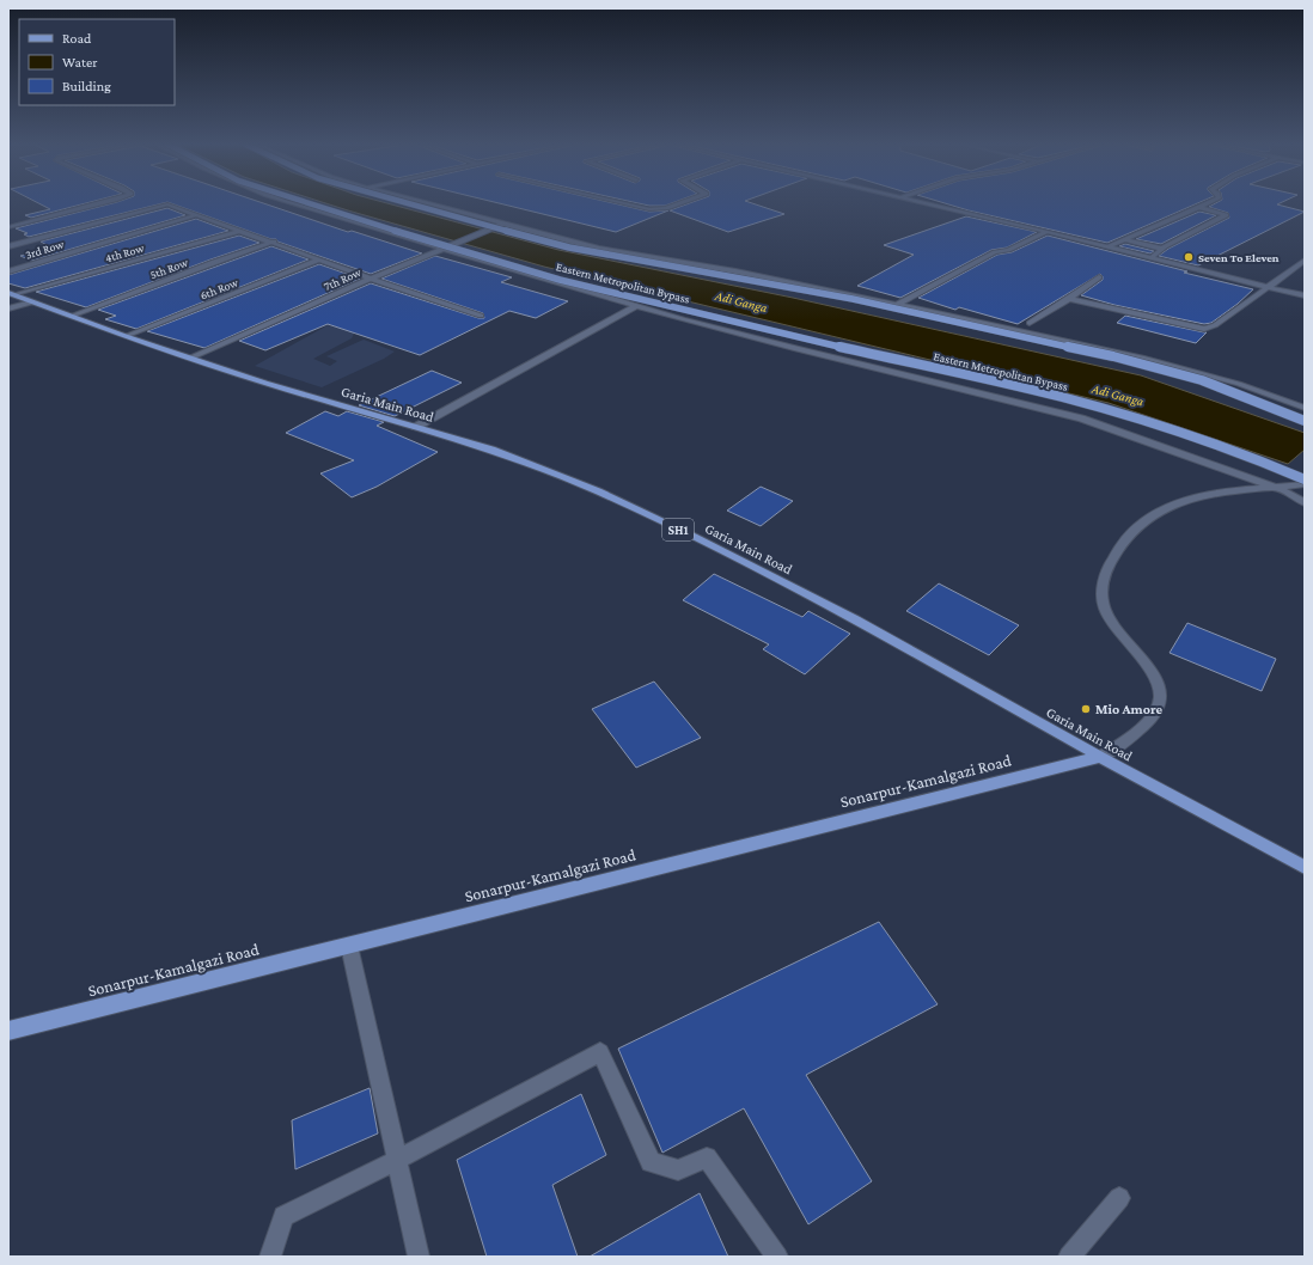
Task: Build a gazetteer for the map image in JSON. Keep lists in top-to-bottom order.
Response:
{
  "streets": {
    "main road": [
      "Eastern Metropolitan Bypass",
      "Garia Main Road",
      "SH1",
      "Sonarpur-Kamalgazi Road"
    ],
    "street": [
      "3rd Row",
      "4th Row",
      "5th Row",
      "7th Row",
      "6th Row"
    ]
  },
  "crossings": [
    ["4th Row", "Garia Main Road"],
    ["5th Row", "Garia Main Road"],
    ["7th Row", "Garia Main Road"],
    ["6th Row", "Garia Main Road"],
    ["Garia Main Road", "Sonarpur-Kamalgazi Road"]
  ],
  "water": ["Adi Ganga"],
  "places": ["Seven To Eleven", "Mio Amore"],
  "legend": ["Road", "Water", "Building"]
}
